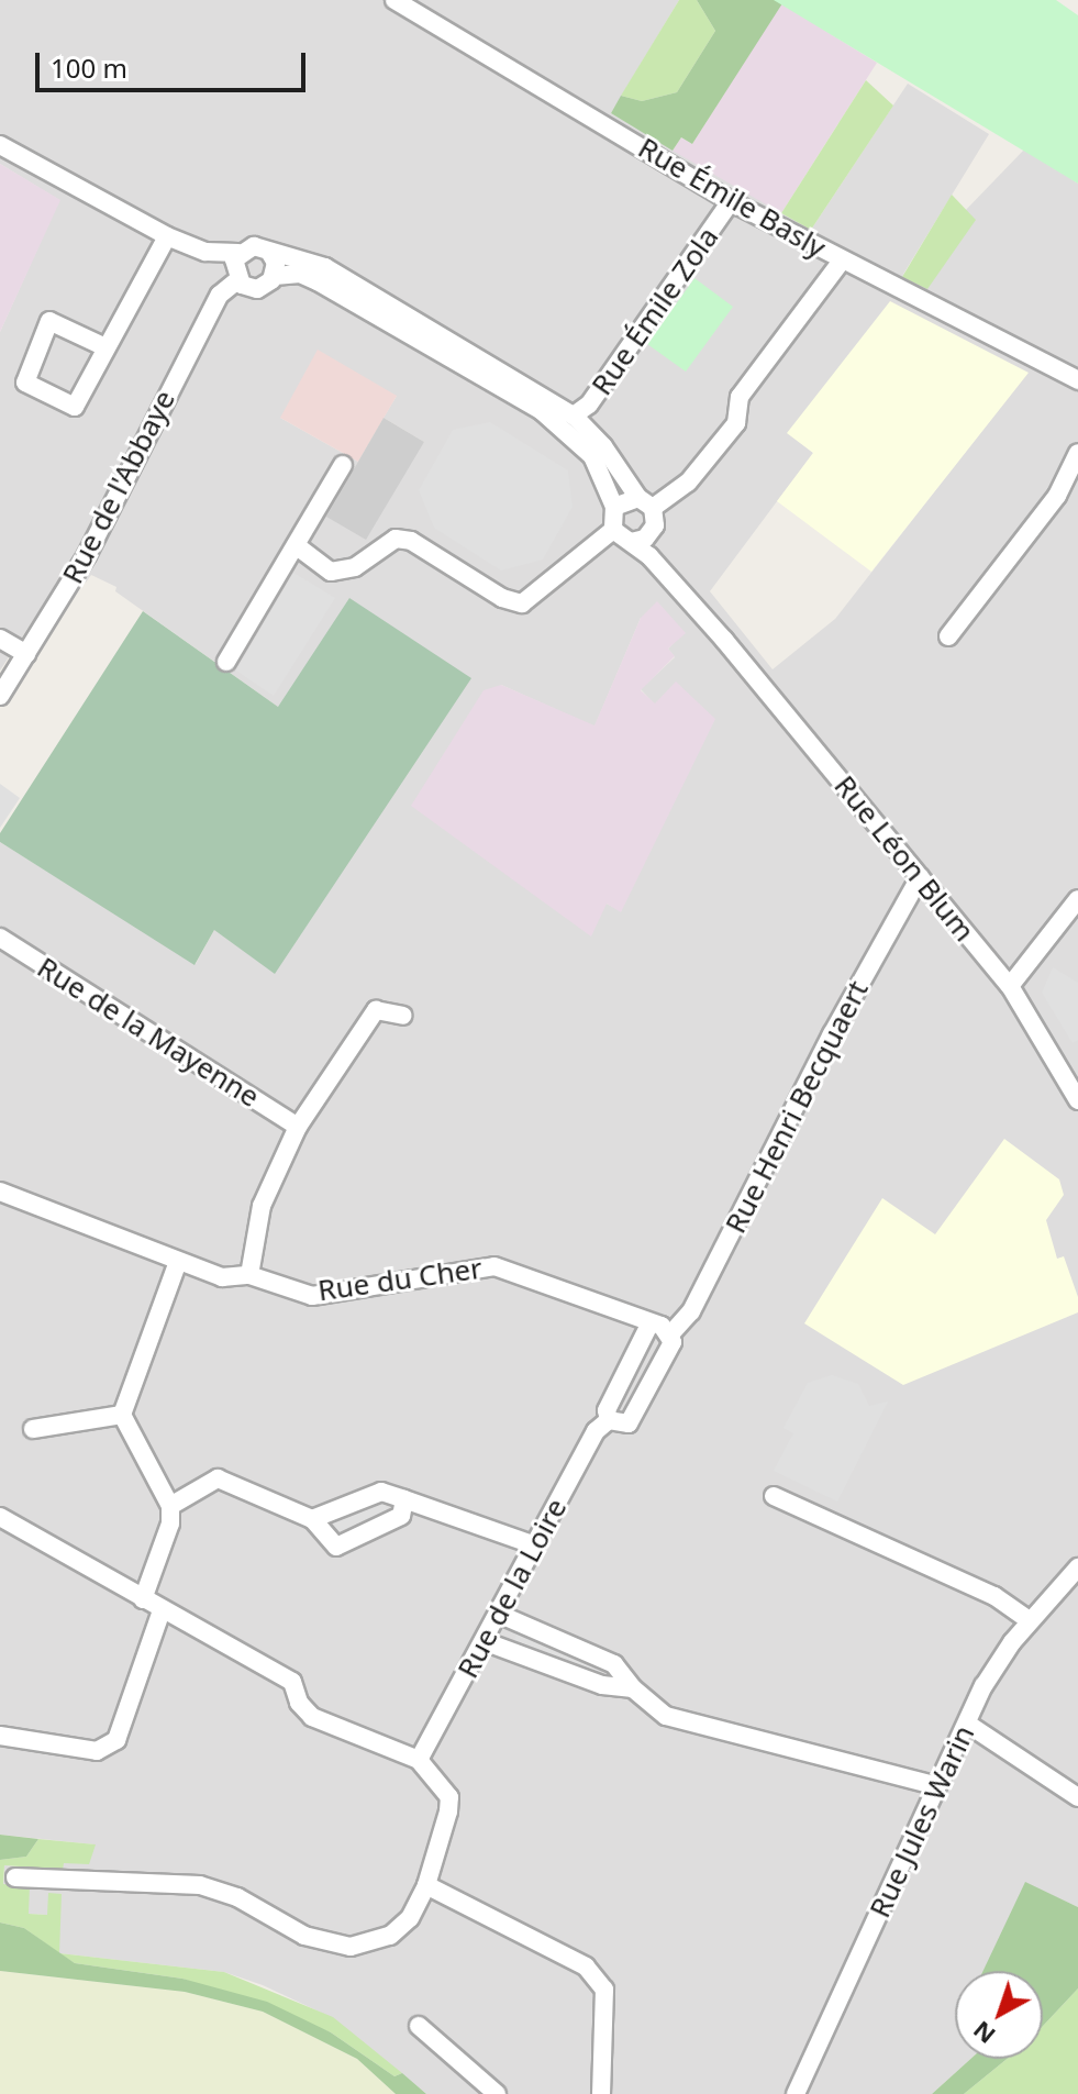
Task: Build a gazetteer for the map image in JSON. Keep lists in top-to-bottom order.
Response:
{
  "streets": {
    "street": [
      "Rue Émile Basly",
      "Rue Émile Zola",
      "Rue de l'Abbaye",
      "Rue Léon Blum",
      "Rue de la Mayenne",
      "Rue Henri Becquaert",
      "Rue du Cher",
      "Rue de la Loire",
      "Rue Jules Warin"
    ]
  },
  "crossings": [
    ["Rue Émile Basly", "Rue Émile Zola"],
    ["Rue Léon Blum", "Rue Henri Becquaert"],
    ["Rue Henri Becquaert", "Rue de la Loire"],
    ["Rue du Cher", "Rue de la Loire"]
  ],
  "scale_bar": "100 m",
  "north": "bottom left"
}
